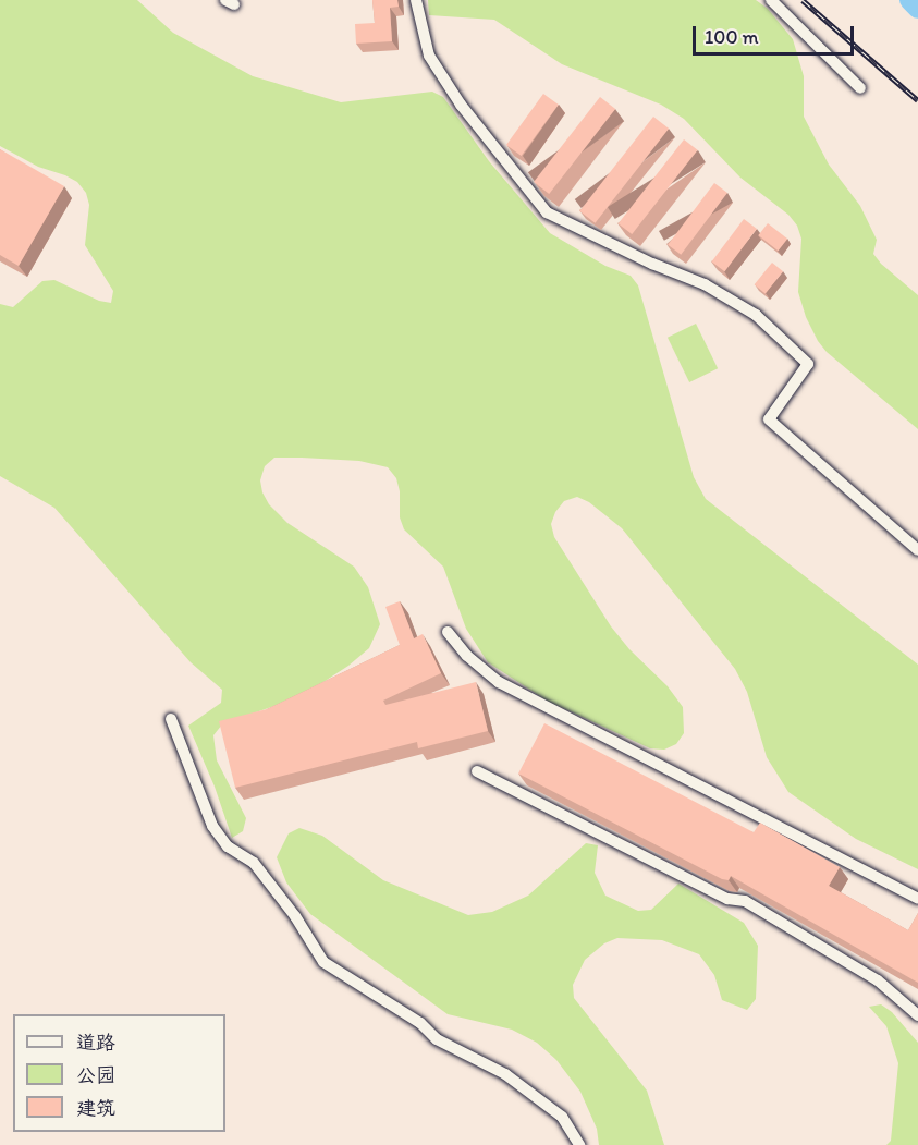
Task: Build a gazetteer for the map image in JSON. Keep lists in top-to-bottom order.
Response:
{
  "legend": ["道路", "公园", "建筑"],
  "scale_bar": "100 m"
}
